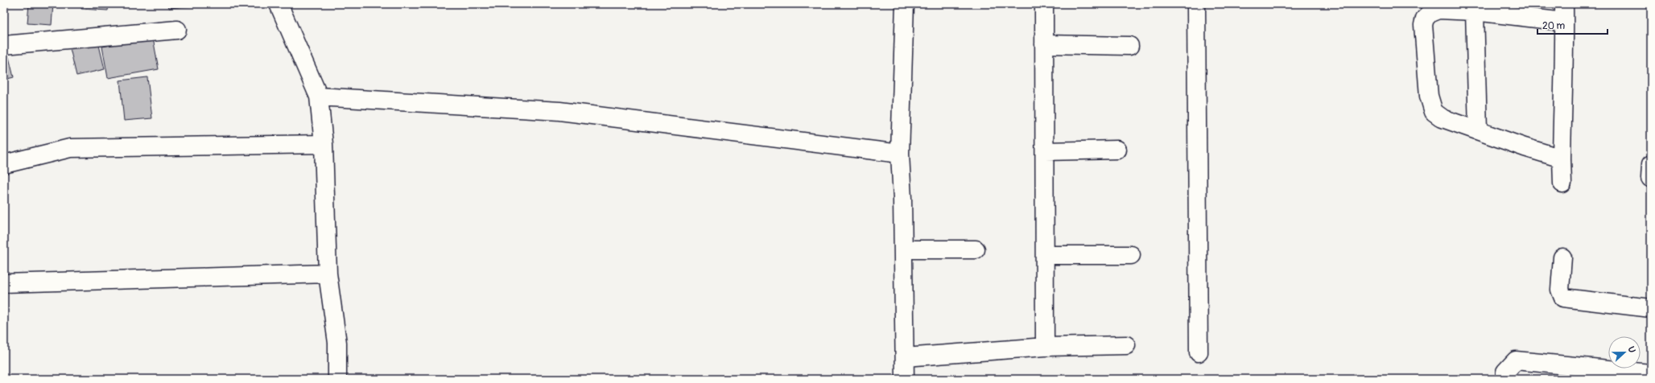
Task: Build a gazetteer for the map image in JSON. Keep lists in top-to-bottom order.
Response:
{
  "scale_bar": "20 m",
  "north": "right"
}
